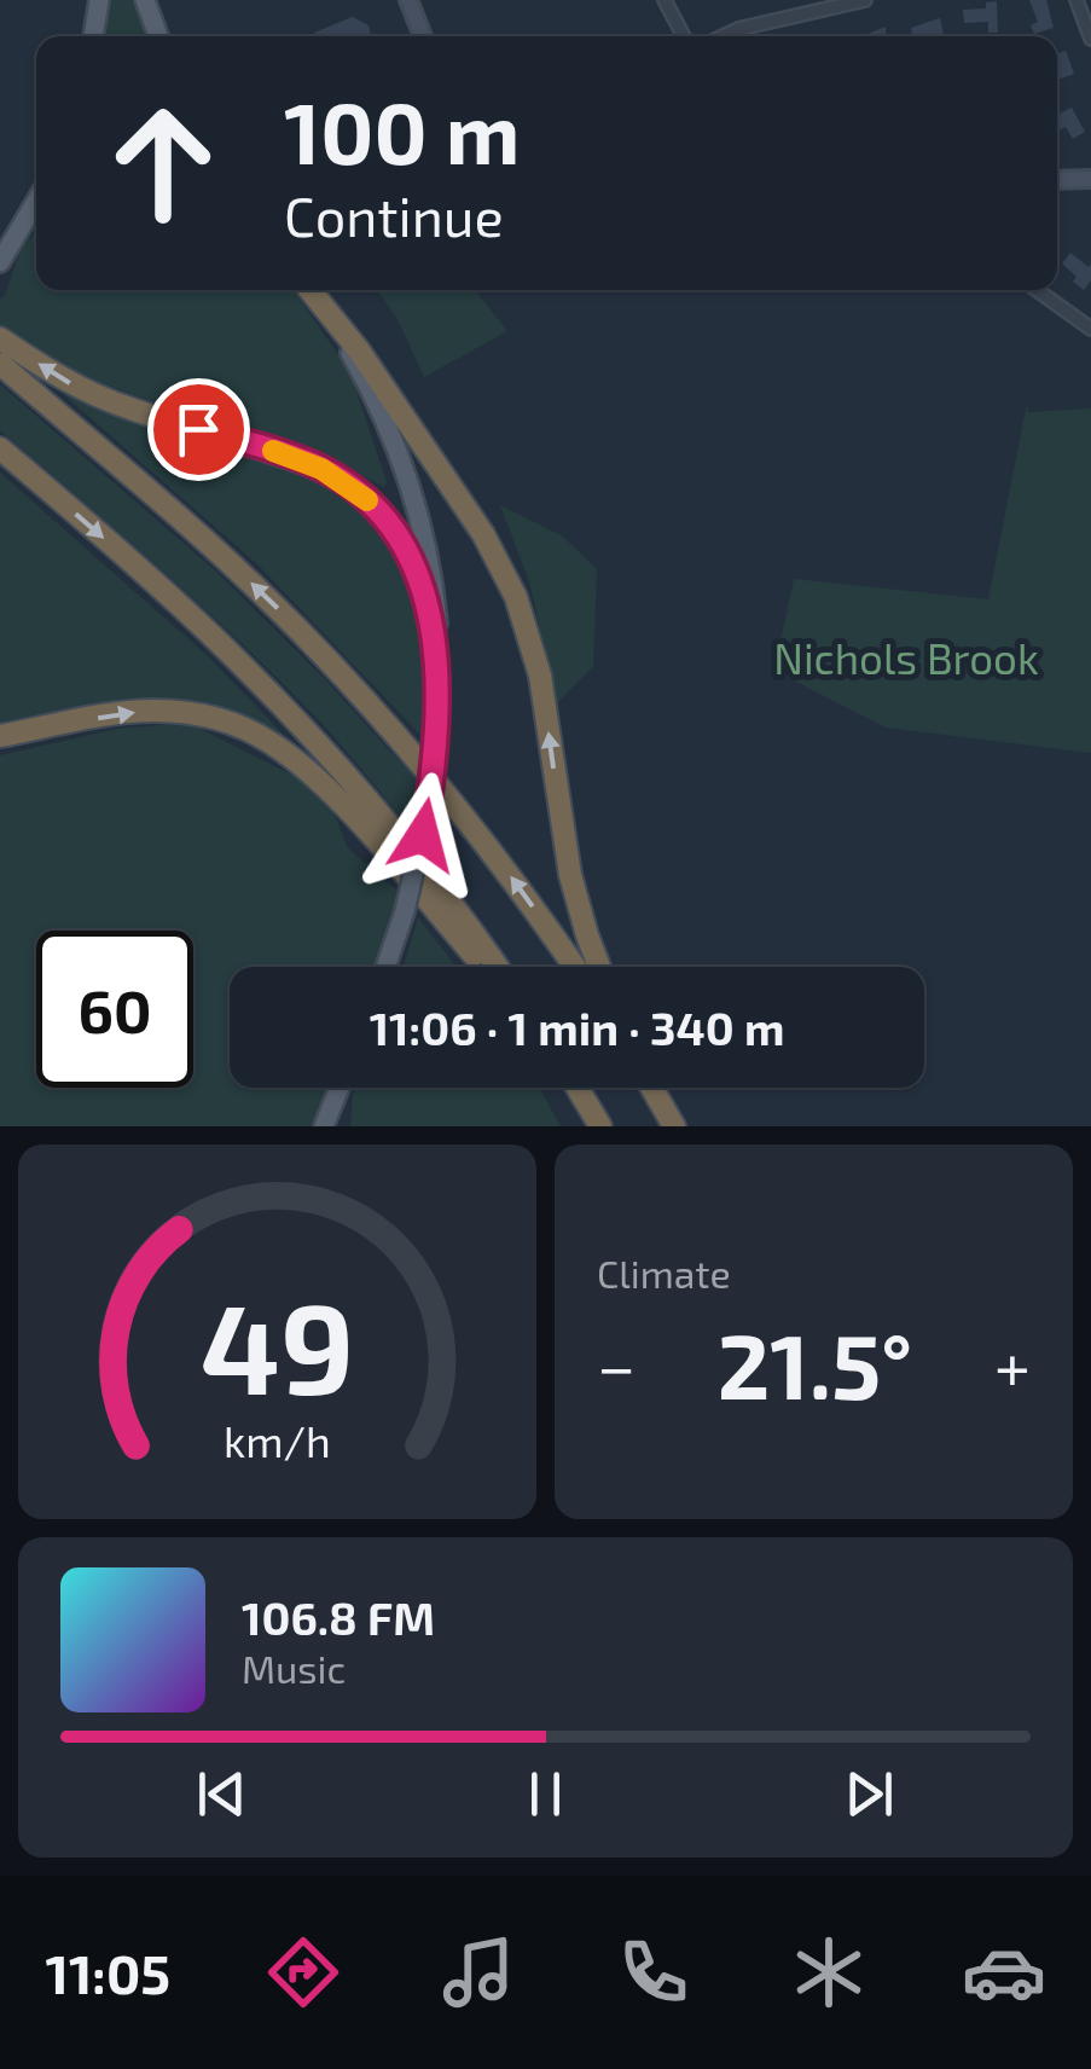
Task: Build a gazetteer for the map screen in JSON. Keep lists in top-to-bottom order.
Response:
{
  "parks": ["Nichols Brook"],
  "page": {
    "turn": ["100 m", "Continue"],
    "limit": "60",
    "trip": "11:06 · 1 min · 340 m",
    "tile": "Climate",
    "heat": ["−", "21.5°", "+"],
    "song": ["106.8 FM", "Music"],
    "tabs": "11:05",
    "gauge": ["49", "km/h"]
  }
}
